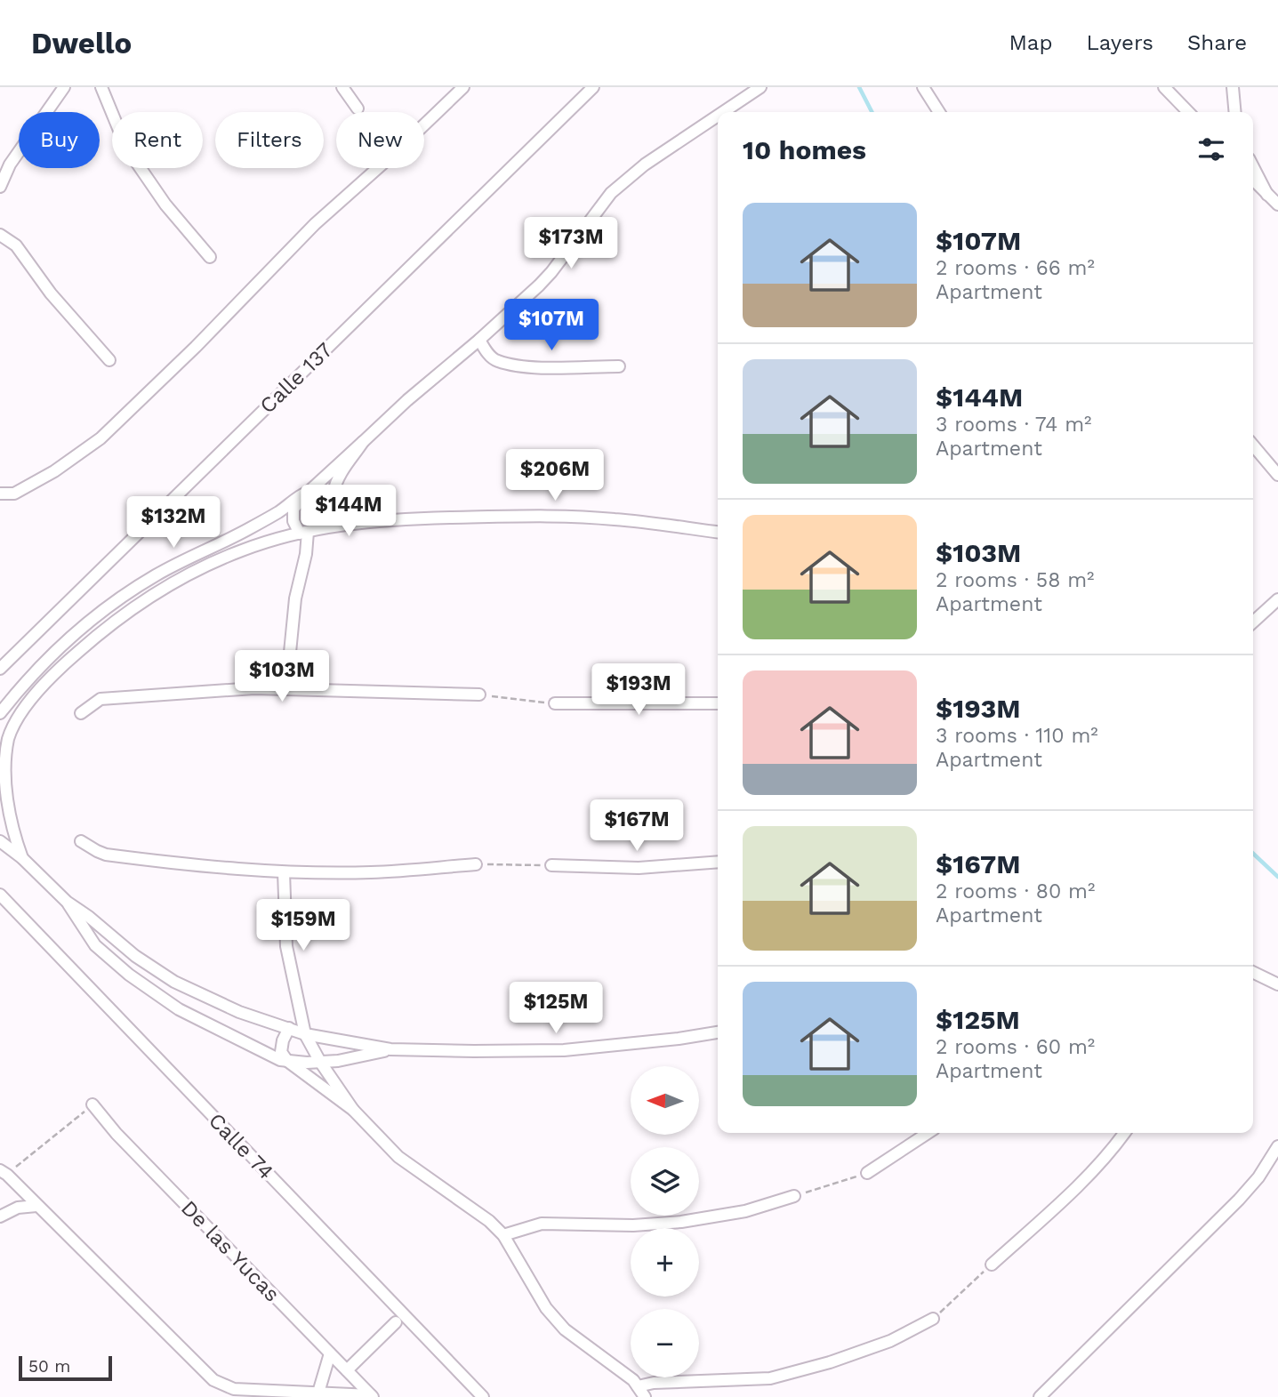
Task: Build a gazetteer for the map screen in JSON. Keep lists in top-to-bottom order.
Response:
{
  "streets": {
    "street": ["Calle 137", "Calle 74", "De las Yucas"]
  },
  "scale_bar": "50 m",
  "north": "left",
  "page": {
    "header": "Dwello",
    "nav": ["Map", "Layers", "Share"],
    "chip": [
      "Buy",
      "Rent",
      "Filters",
      "New"
    ],
    "heading": "10 homes",
    "list": [
      {
        "name": "$107M",
        "note": "2 rooms · 66 m² · Apartment"
      },
      {
        "name": "$144M",
        "note": "3 rooms · 74 m² · Apartment"
      },
      {
        "name": "$103M",
        "note": "2 rooms · 58 m² · Apartment"
      },
      {
        "name": "$193M",
        "note": "3 rooms · 110 m² · Apartment"
      },
      {
        "name": "$167M",
        "note": "2 rooms · 80 m² · Apartment"
      },
      {
        "name": "$125M",
        "note": "2 rooms · 60 m² · Apartment"
      }
    ],
    "price": [
      "$173M",
      "$107M",
      "$206M",
      "$144M",
      "$132M",
      "$103M",
      "$193M",
      "$167M",
      "$159M",
      "$125M"
    ],
    "map_buttons": ["+", "−"],
    "scale": "50 m"
  }
}
